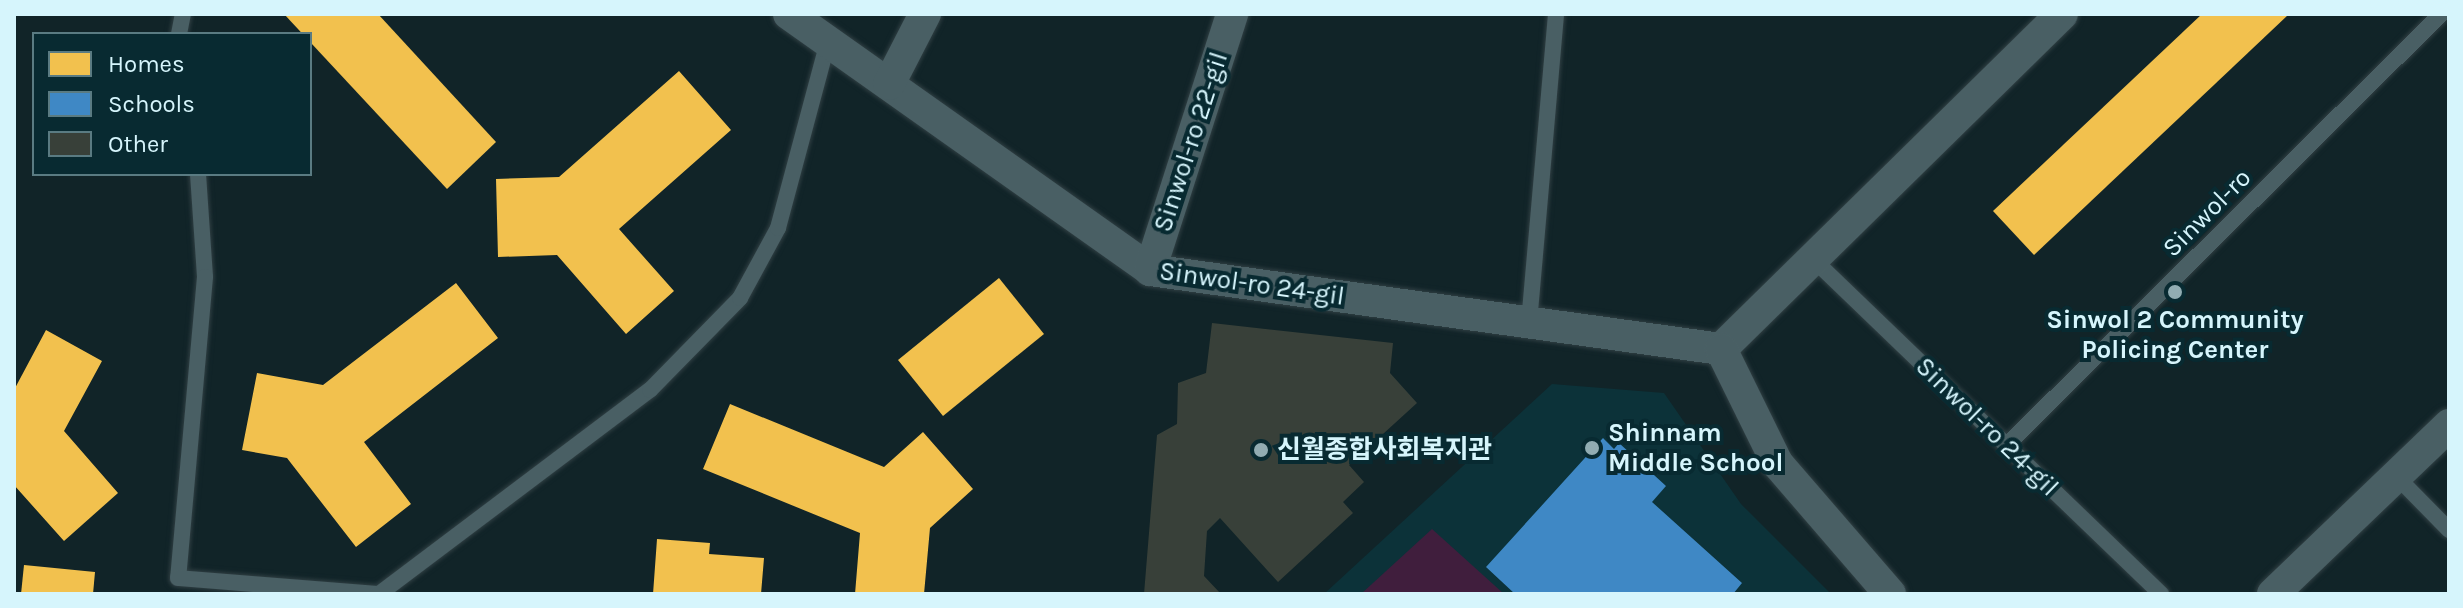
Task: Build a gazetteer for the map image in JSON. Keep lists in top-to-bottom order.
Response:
{
  "streets": {
    "street": ["Sinwol-ro 22-gil", "Sinwol-ro 24-gil"],
    "lane": ["Sinwol-ro"]
  },
  "crossings": [
    ["Sinwol-ro 22-gil", "Sinwol-ro 24-gil"],
    ["Sinwol-ro", "Sinwol-ro 24-gil"]
  ],
  "places": ["Sinwol 2 Community Policing Center", "Shinnam Middle School", "신월종합사회복지관"],
  "legend": ["Homes", "Schools", "Other"]
}
